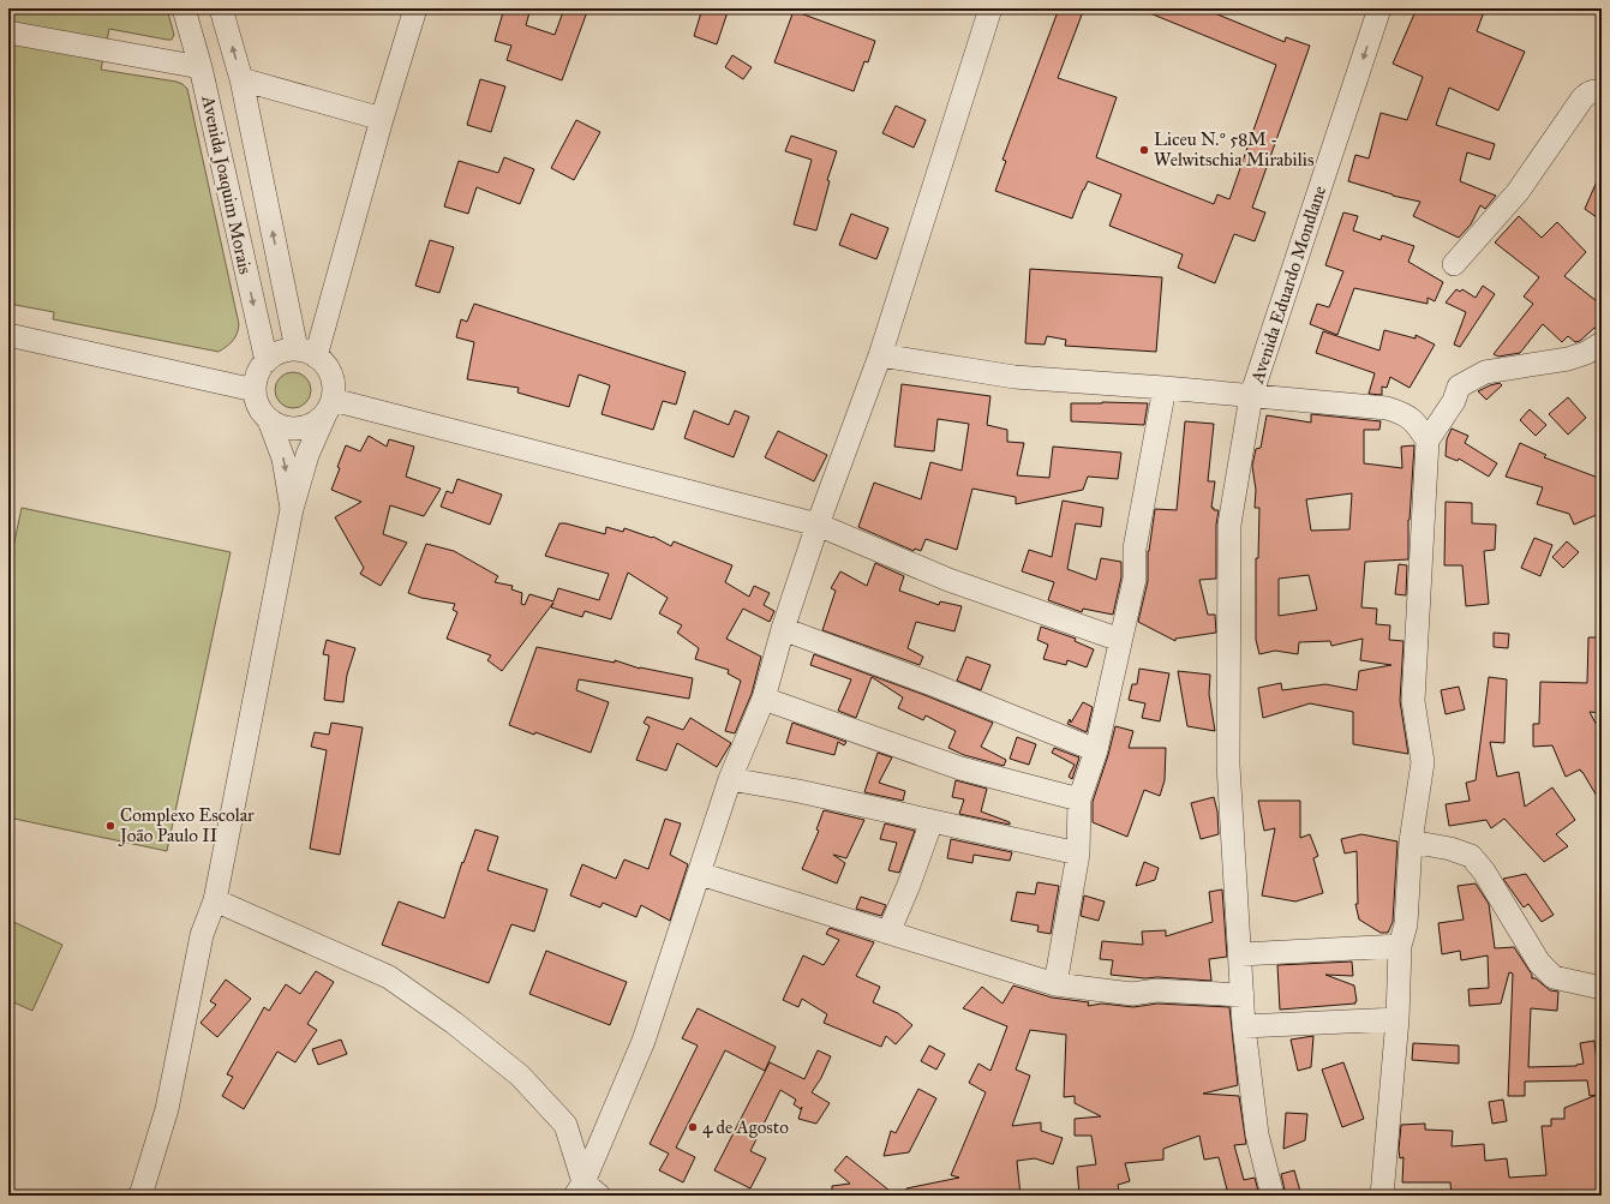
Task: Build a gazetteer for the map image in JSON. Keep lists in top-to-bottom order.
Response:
{
  "streets": {
    "street": ["Avenida Joaquim Morais", "Avenida Eduardo Mondlane"]
  },
  "places": ["Liceu N.º 58M - Welwitschia Mirabilis", "Complexo Escolar João Paulo II", "4 de Agosto"]
}
